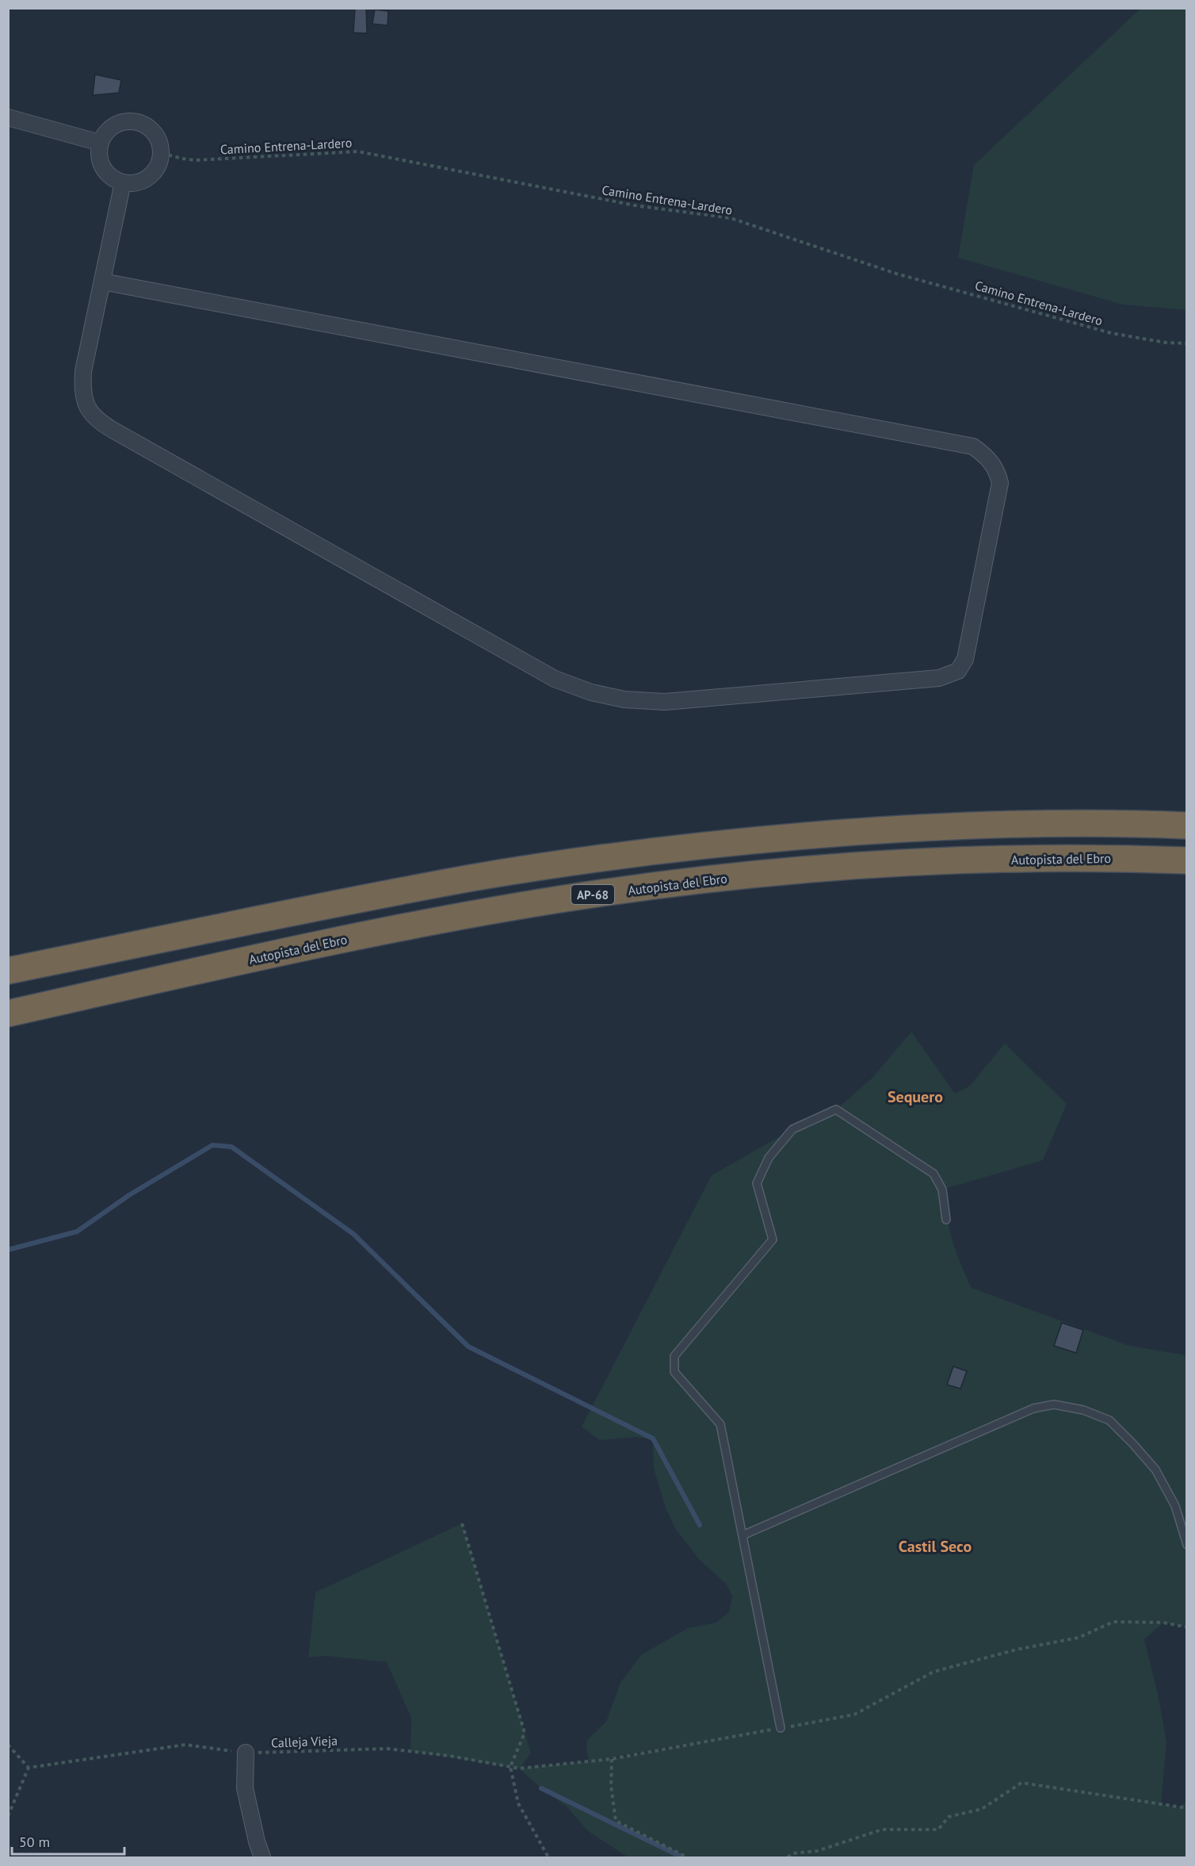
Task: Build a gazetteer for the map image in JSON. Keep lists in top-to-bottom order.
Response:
{
  "streets": {
    "highway": ["Autopista del Ebro", "AP-68"],
    "path": ["Camino Entrena-Lardero", "Calleja Vieja"]
  },
  "districts": ["Sequero", "Castil Seco"],
  "scale_bar": "50 m"
}
